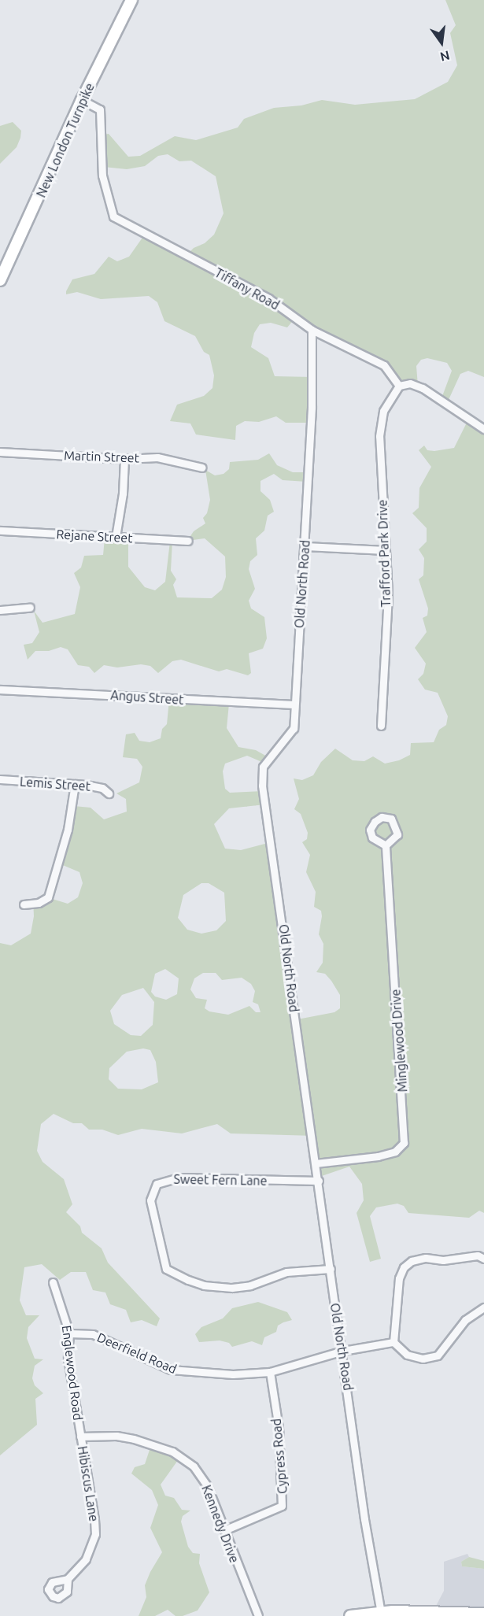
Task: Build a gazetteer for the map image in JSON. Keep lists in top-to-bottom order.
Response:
{
  "streets": {
    "main road": ["New London Turnpike"],
    "street": [
      "Tiffany Road",
      "Martin Street",
      "Rejane Street",
      "Trafford Park Drive",
      "Old North Road",
      "Angus Street",
      "Lemis Street",
      "Minglewood Drive",
      "Sweet Fern Lane",
      "Deerfield Road",
      "Englewood Road",
      "Cypress Road",
      "Hibiscus Lane",
      "Kennedy Drive"
    ]
  },
  "crossings": [
    ["New London Turnpike", "Tiffany Road"],
    ["Tiffany Road", "Trafford Park Drive"],
    ["Tiffany Road", "Old North Road"],
    ["Old North Road", "Angus Street"],
    ["Old North Road", "Minglewood Drive"],
    ["Old North Road", "Sweet Fern Lane"],
    ["Old North Road", "Deerfield Road"],
    ["Deerfield Road", "Englewood Road"],
    ["Deerfield Road", "Cypress Road"],
    ["Englewood Road", "Hibiscus Lane"],
    ["Englewood Road", "Kennedy Drive"],
    ["Cypress Road", "Kennedy Drive"],
    ["Hibiscus Lane", "Kennedy Drive"]
  ],
  "north": "bottom"
}
